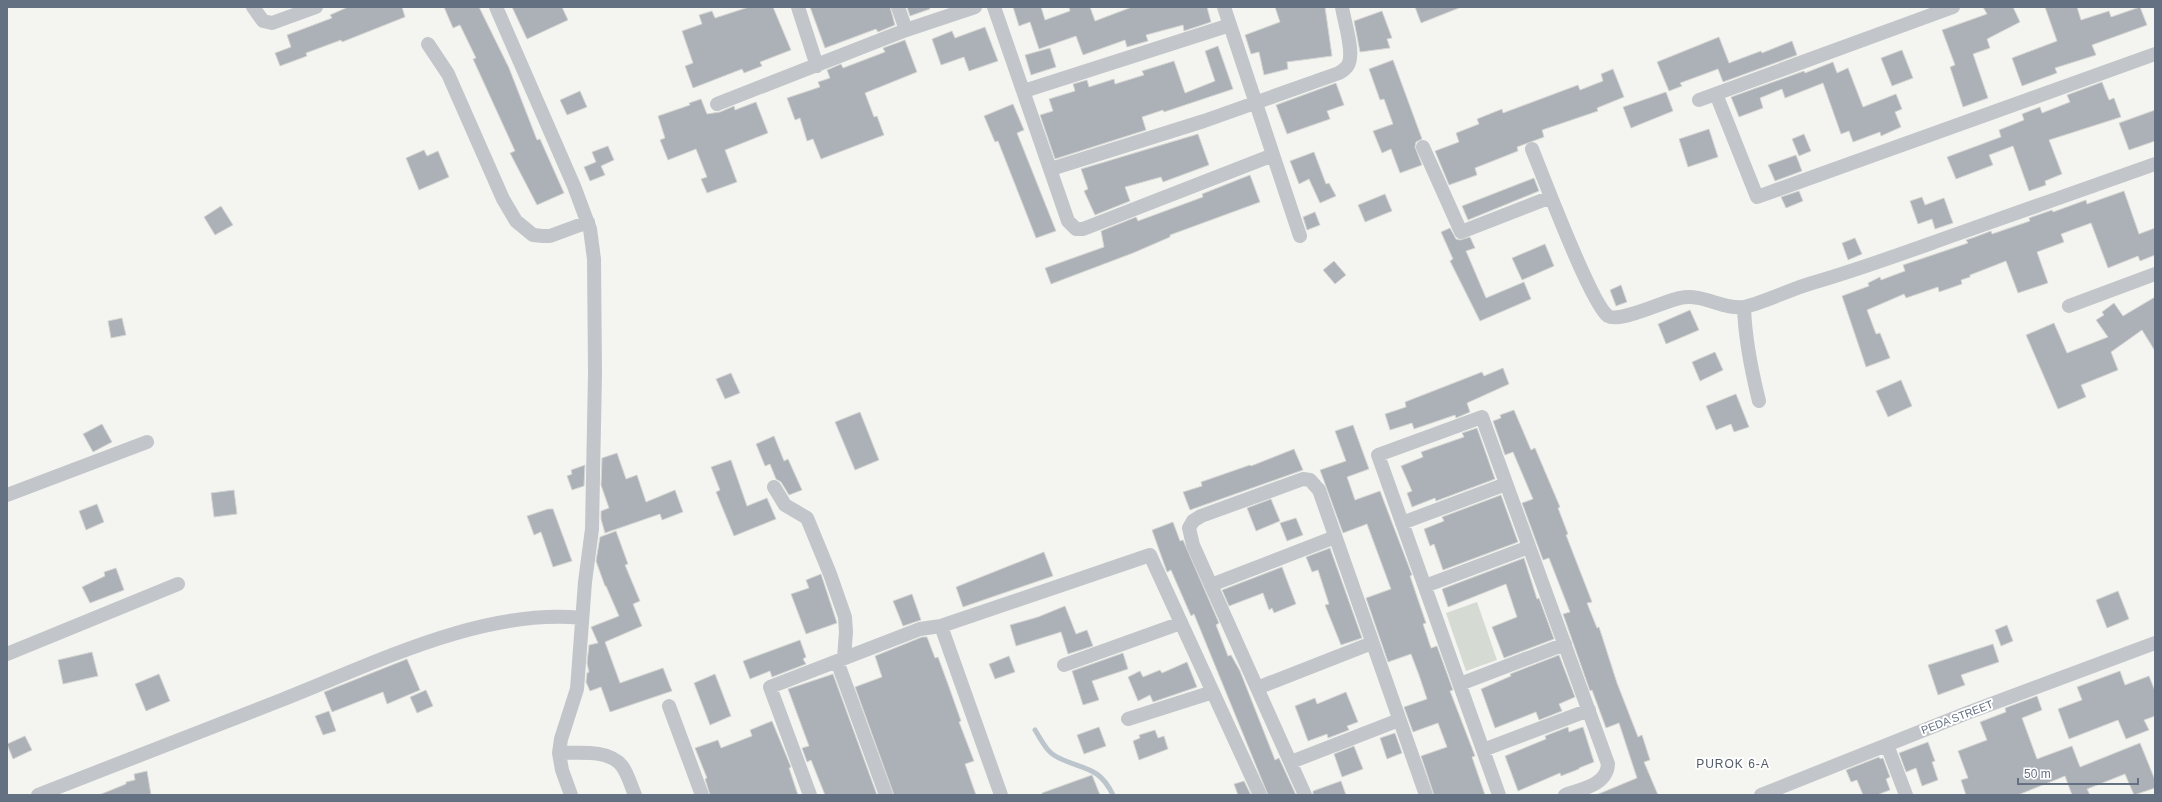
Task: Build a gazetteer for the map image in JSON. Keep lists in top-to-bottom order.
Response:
{
  "streets": {
    "street": ["PEDA STREET"]
  },
  "districts": ["PUROK 6-A"],
  "scale_bar": "50 m"
}
